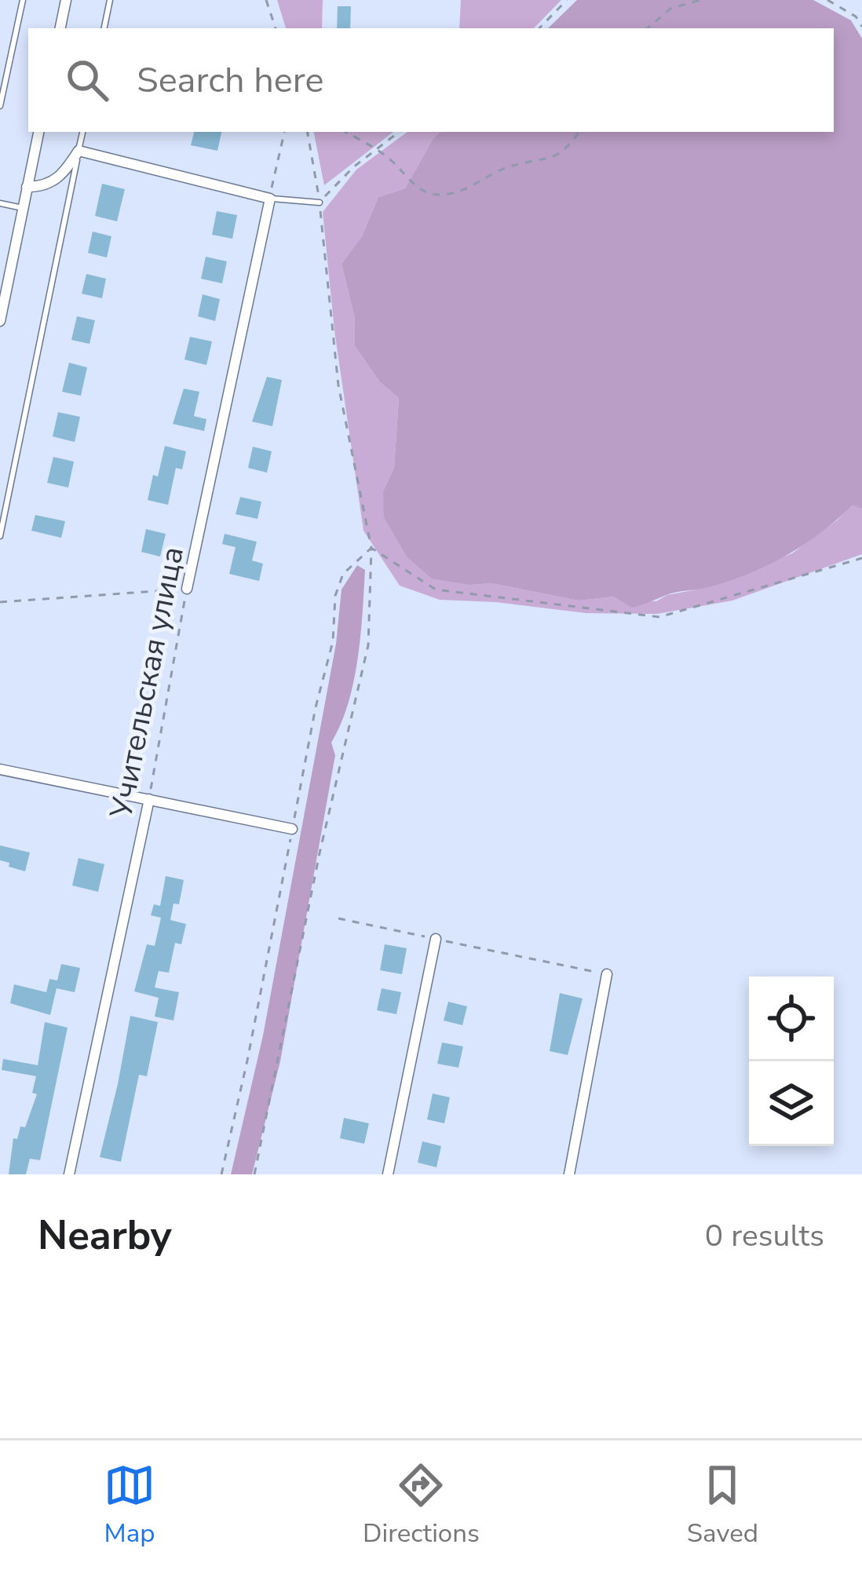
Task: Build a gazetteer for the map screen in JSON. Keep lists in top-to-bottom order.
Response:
{
  "streets": {
    "street": ["Учительская улица"]
  },
  "page": {
    "search": "Search here",
    "heading": ["Nearby", "0 results"],
    "nav": ["Map", "Directions", "Saved"]
  }
}
